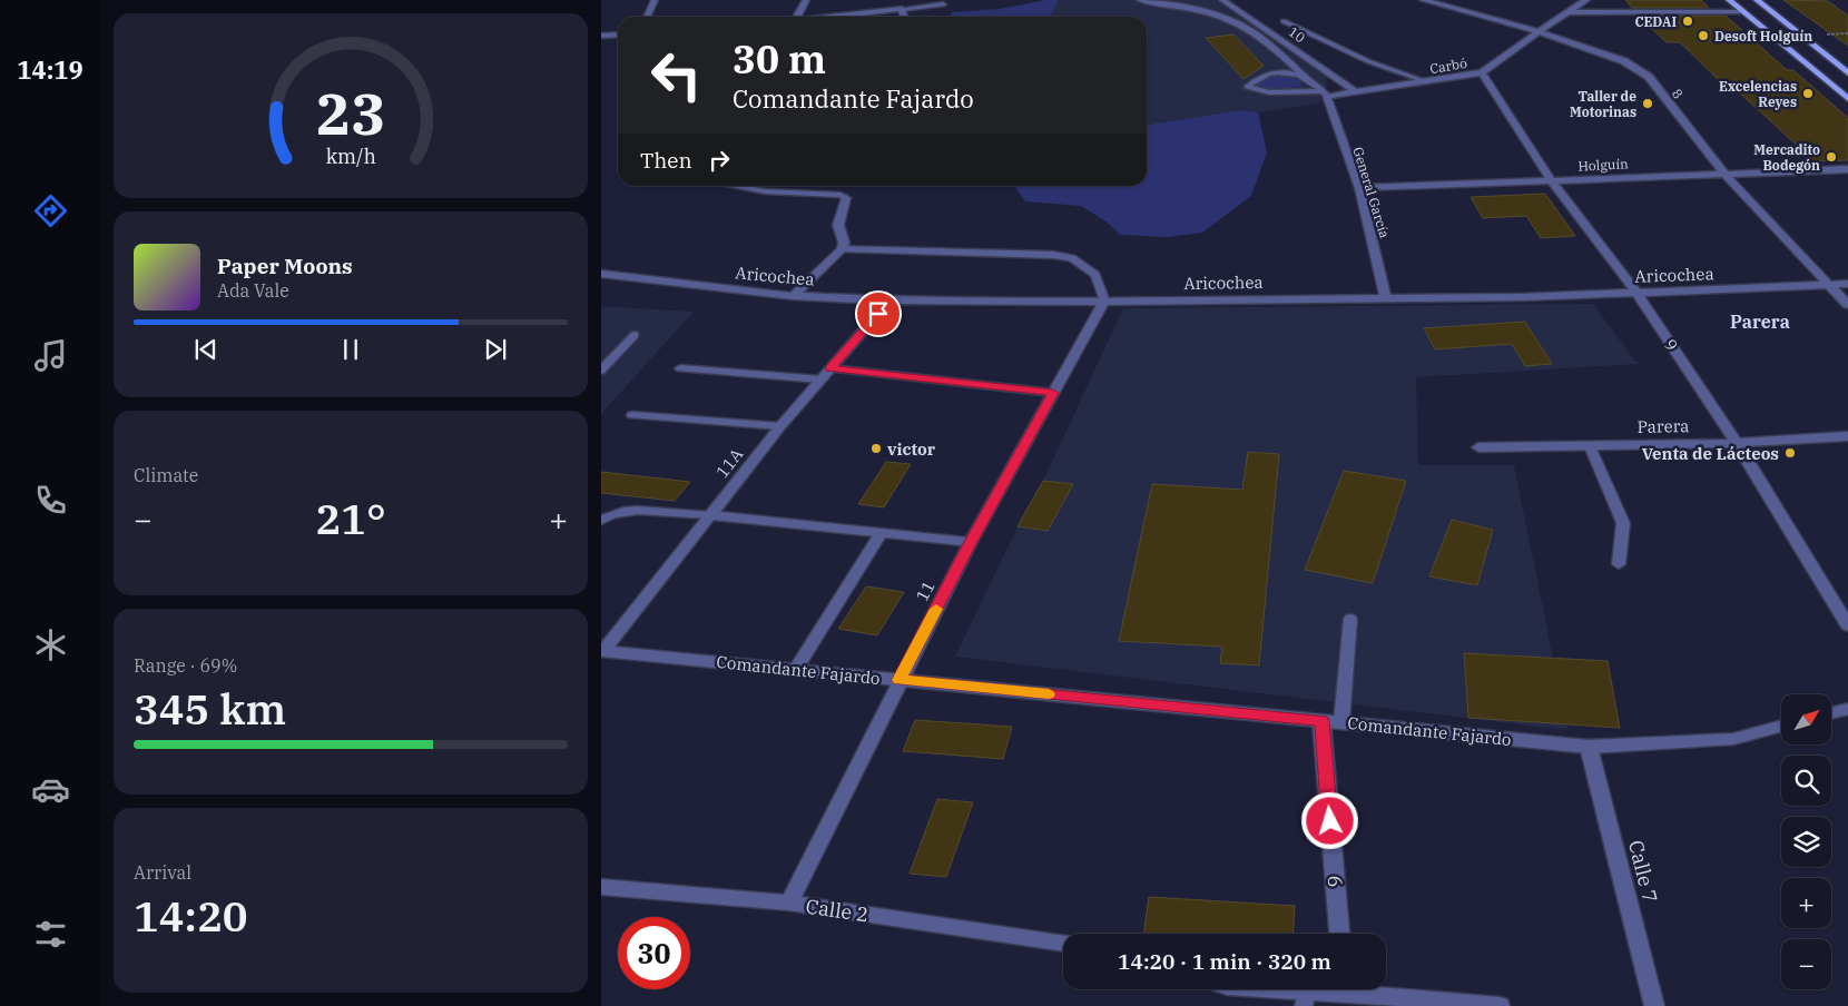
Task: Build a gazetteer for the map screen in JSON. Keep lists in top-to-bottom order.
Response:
{
  "streets": {
    "street": [
      "10",
      "Carbó",
      "8",
      "Holguín",
      "General García",
      "Aricochea",
      "9",
      "Parera",
      "11A",
      "11",
      "Comandante Fajardo",
      "Calle 7",
      "Calle 2"
    ]
  },
  "crossings": [
    ["10", "Carbó"],
    ["Carbó", "8"],
    ["Carbó", "General García"],
    ["Carbó", "9"],
    ["8", "Holguín"],
    ["8", "Aricochea"],
    ["Holguín", "General García"],
    ["Holguín", "9"],
    ["General García", "Aricochea"],
    ["Aricochea", "9"],
    ["Aricochea", "11A"],
    ["Aricochea", "11"],
    ["9", "Parera"],
    ["9", "Comandante Fajardo"],
    ["11A", "Comandante Fajardo"],
    ["11", "Comandante Fajardo"],
    ["11", "Calle 2"],
    ["Comandante Fajardo", "Calle 7"]
  ],
  "districts": ["Parera"],
  "places": [
    "CEDAI",
    "Desoft Holguín",
    "Excelencias Reyes",
    "Taller de Motorinas",
    "Mercadito Bodegón",
    "victor",
    "Venta de Lácteos"
  ],
  "north": "top right",
  "page": {
    "tabs": "14:19",
    "turn": ["30 m", "Comandante Fajardo"],
    "then": "Then",
    "song": ["Paper Moons", "Ada Vale"],
    "tile": [
      "Climate",
      ["Range · 69%", "345 km"],
      ["Arrival", "14:20"]
    ],
    "heat": ["−", "21°", "+"],
    "map_buttons": ["+", "−"],
    "limit": "30",
    "trip": "14:20 · 1 min · 320 m",
    "gauge": ["23", "km/h"]
  }
}
